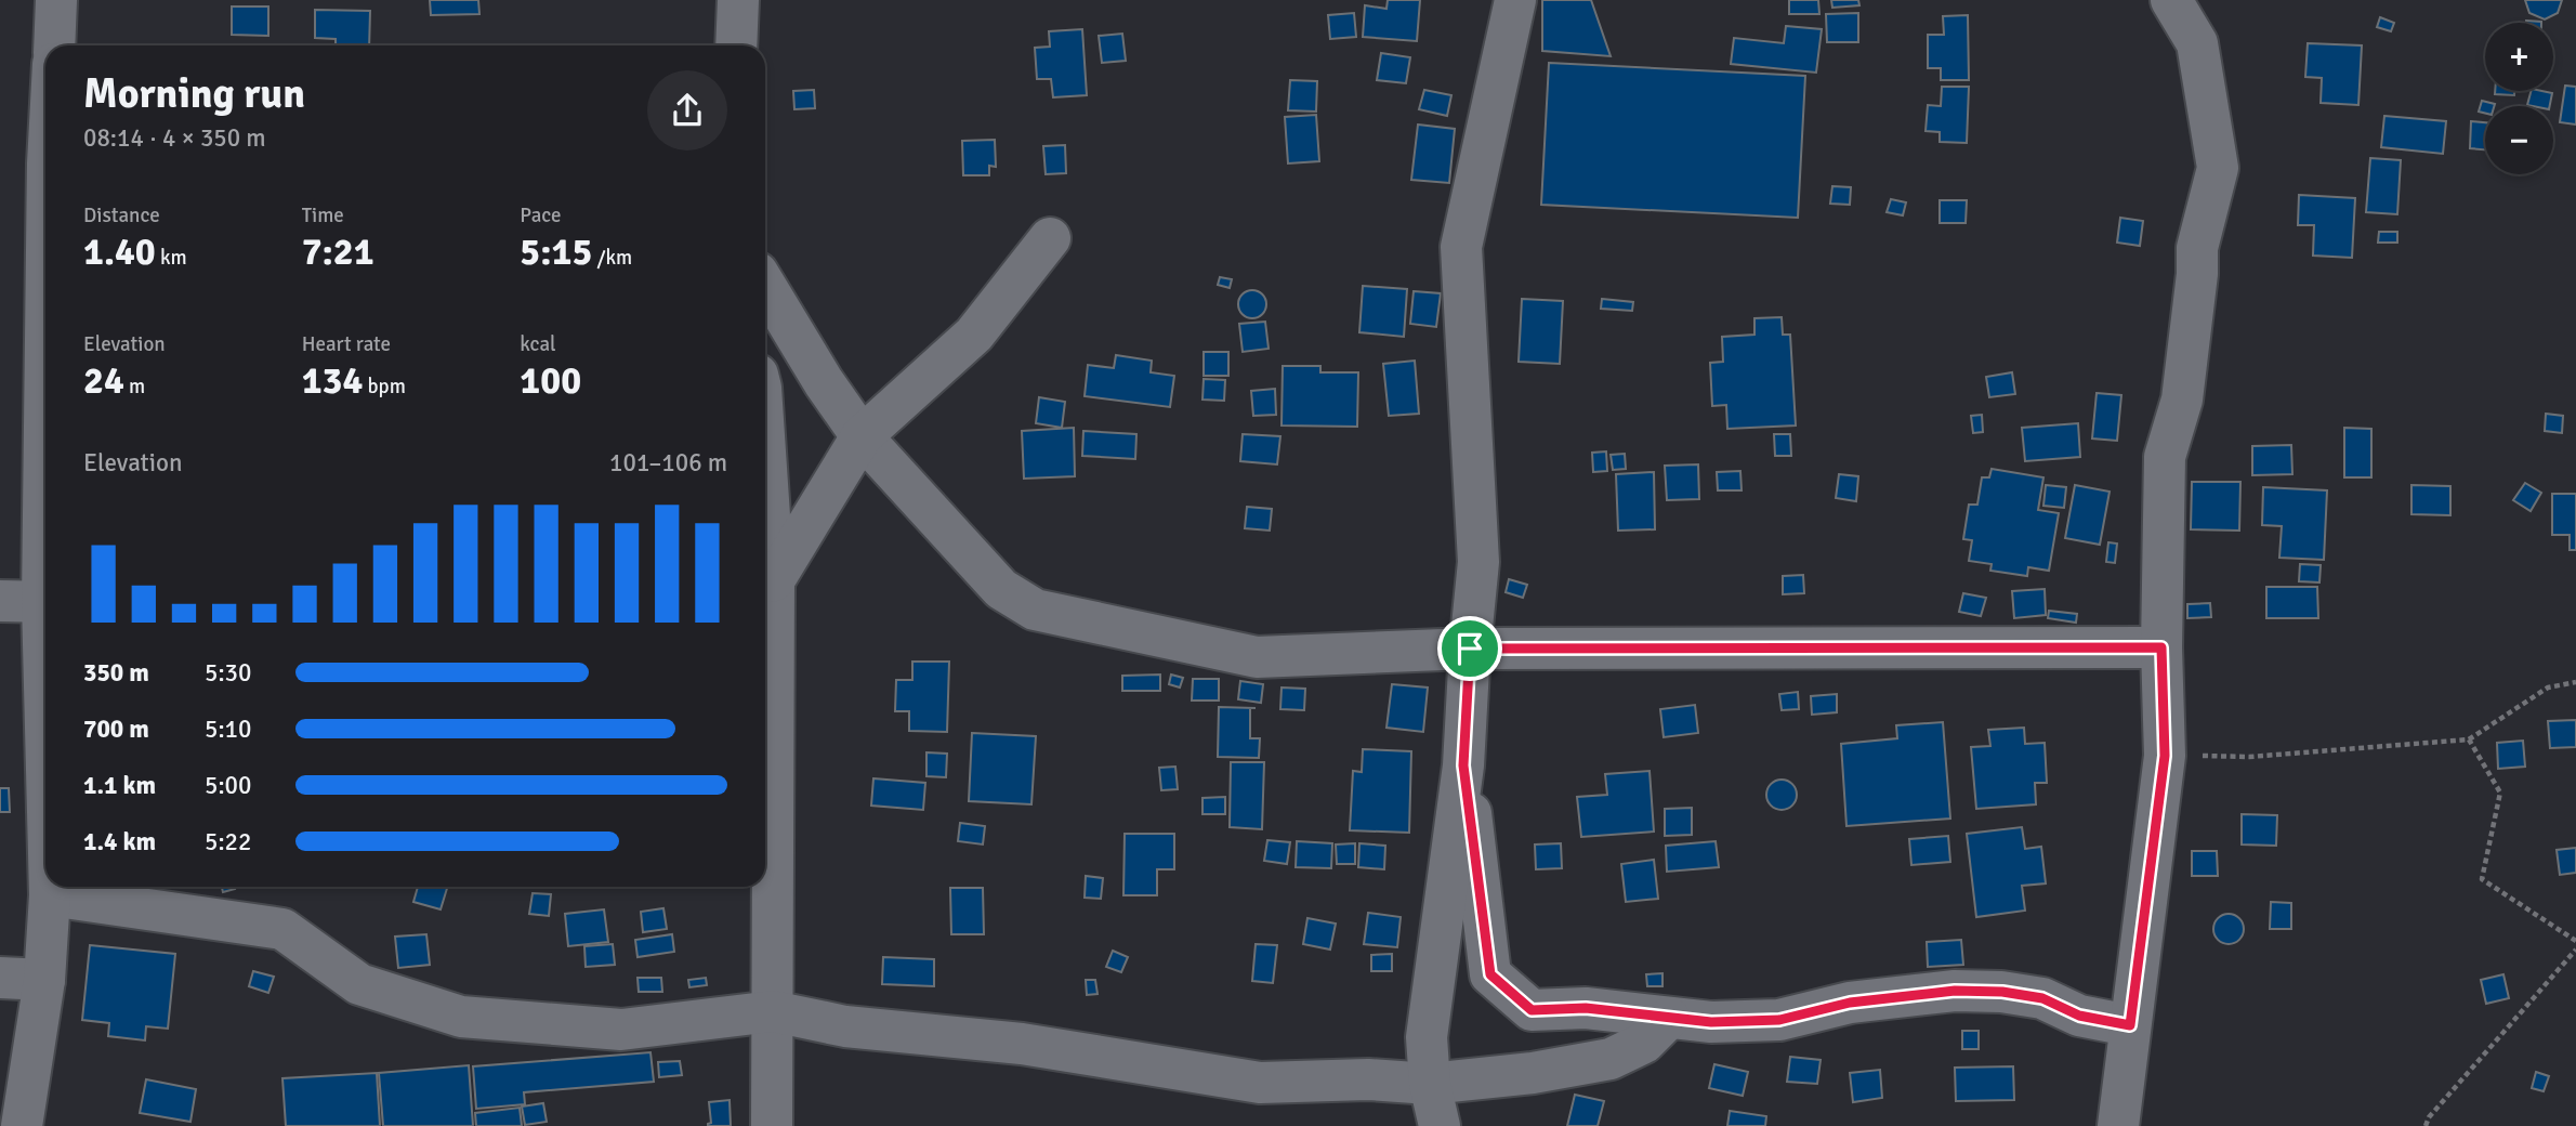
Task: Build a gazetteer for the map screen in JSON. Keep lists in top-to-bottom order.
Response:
{
  "page": {
    "map_buttons": ["+", "−"],
    "heading": ["Morning run", "08:14 · 4 × 350 m"],
    "stats": [
      ["Distance", "1.40 km"],
      ["Time", "7:21"],
      ["Pace", "5:15 /km"],
      ["Elevation", "24 m"],
      ["Heart rate", "134 bpm"],
      ["kcal", "100"]
    ],
    "chart": ["Elevation", "101–106 m"],
    "list": [
      {
        "name": "350 m",
        "note": "5:30"
      },
      {
        "name": "700 m",
        "note": "5:10"
      },
      {
        "name": "1.1 km",
        "note": "5:00"
      },
      {
        "name": "1.4 km",
        "note": "5:22"
      }
    ]
  }
}
